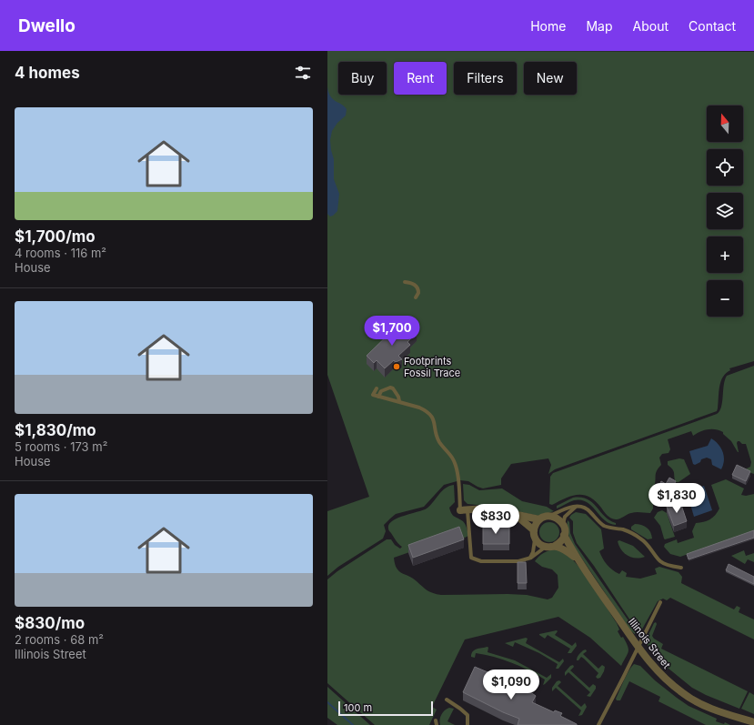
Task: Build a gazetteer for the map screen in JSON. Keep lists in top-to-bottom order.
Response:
{
  "streets": {
    "street": ["Illinois Street"]
  },
  "places": ["Footprints Fossil Trace"],
  "scale_bar": "100 m",
  "north": "top",
  "page": {
    "header": "Dwello",
    "nav": [
      "Home",
      "Map",
      "About",
      "Contact"
    ],
    "heading": "4 homes",
    "chip": [
      "Buy",
      "Rent",
      "Filters",
      "New"
    ],
    "list": [
      {
        "name": "$1,700/mo",
        "note": "4 rooms · 116 m² · House"
      },
      {
        "name": "$1,830/mo",
        "note": "5 rooms · 173 m² · House"
      },
      {
        "name": "$830/mo",
        "note": "2 rooms · 68 m² · Illinois Street"
      }
    ],
    "map_buttons": ["+", "−"],
    "price": [
      "$1,700",
      "$1,830",
      "$830",
      "$1,090"
    ],
    "scale": "100 m"
  }
}
